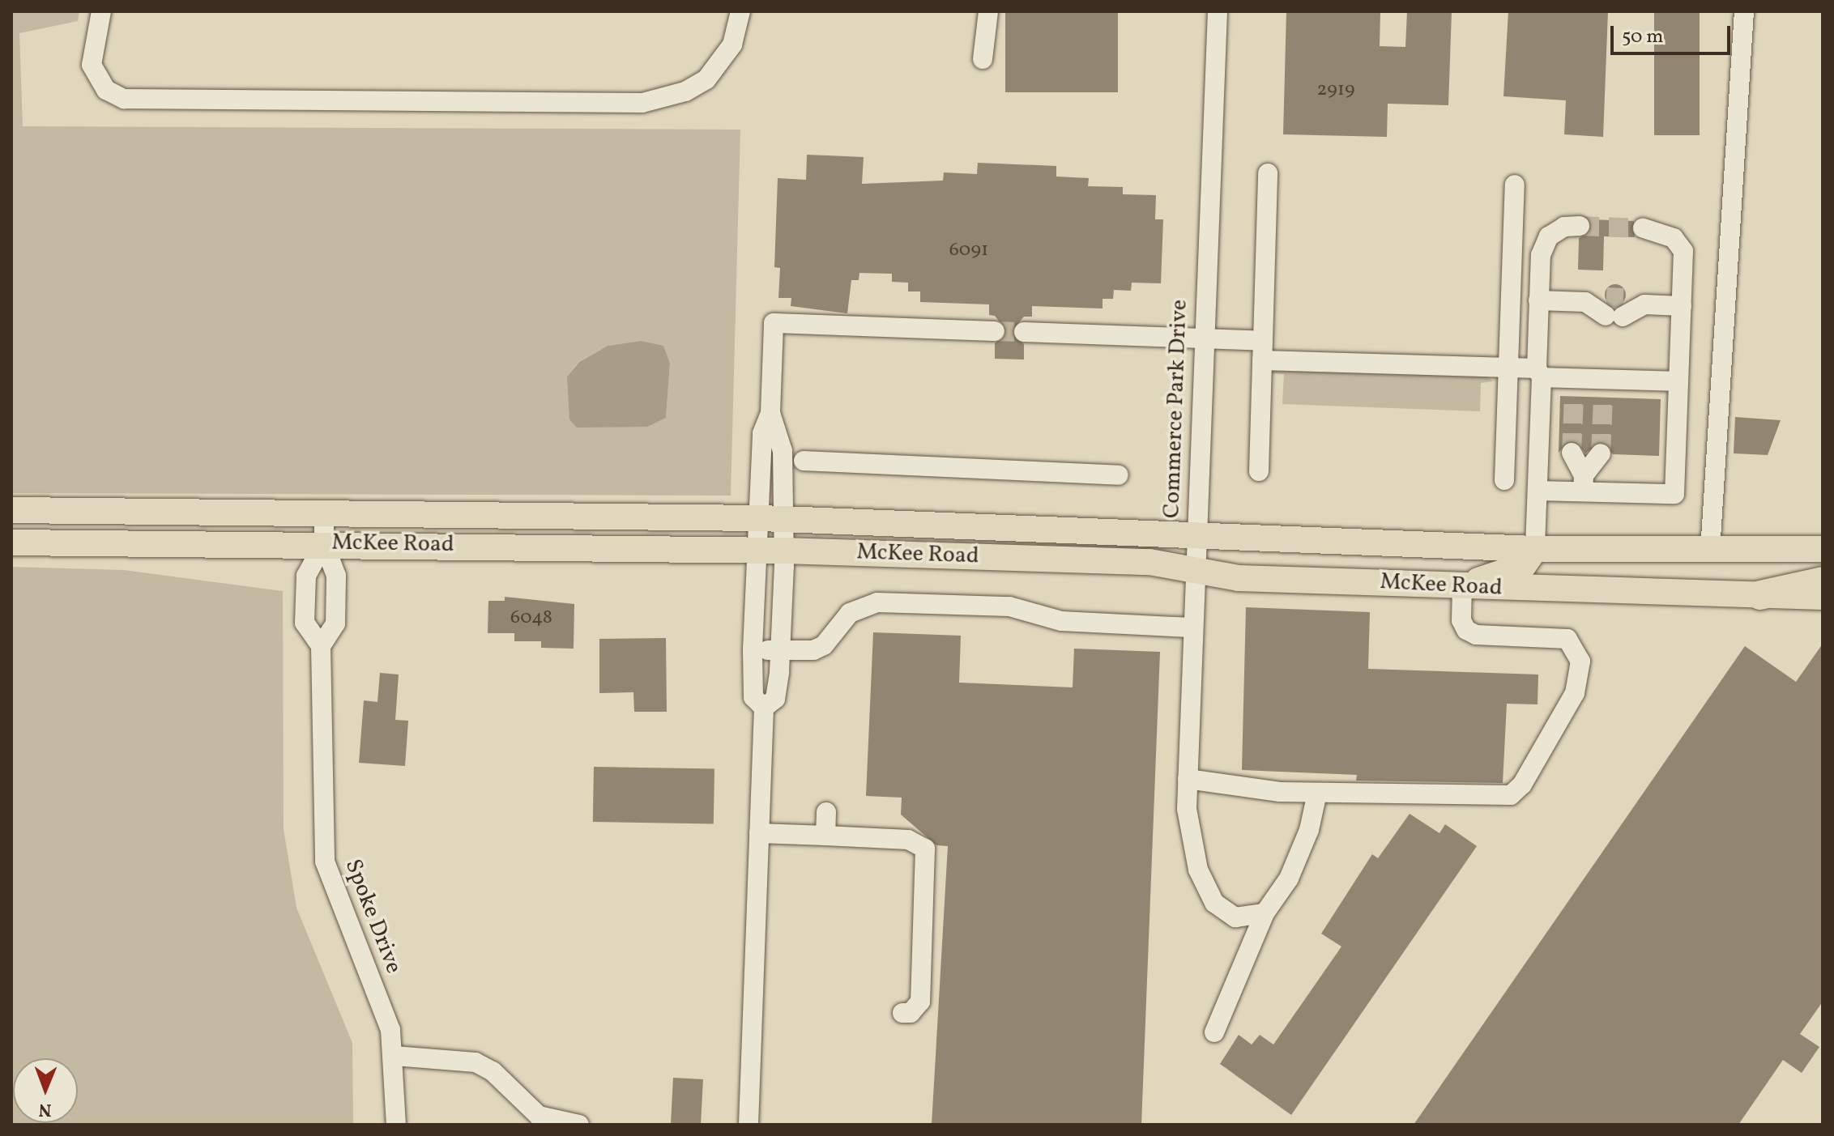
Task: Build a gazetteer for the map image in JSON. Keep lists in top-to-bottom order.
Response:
{
  "streets": {
    "main road": ["McKee Road"],
    "street": ["Commerce Park Drive", "Spoke Drive"]
  },
  "crossings": [
    ["Commerce Park Drive", "McKee Road"],
    ["McKee Road", "Spoke Drive"]
  ],
  "house_numbers": ["2919", "6091", "6048"],
  "scale_bar": "50 m",
  "north": "bottom"
}
